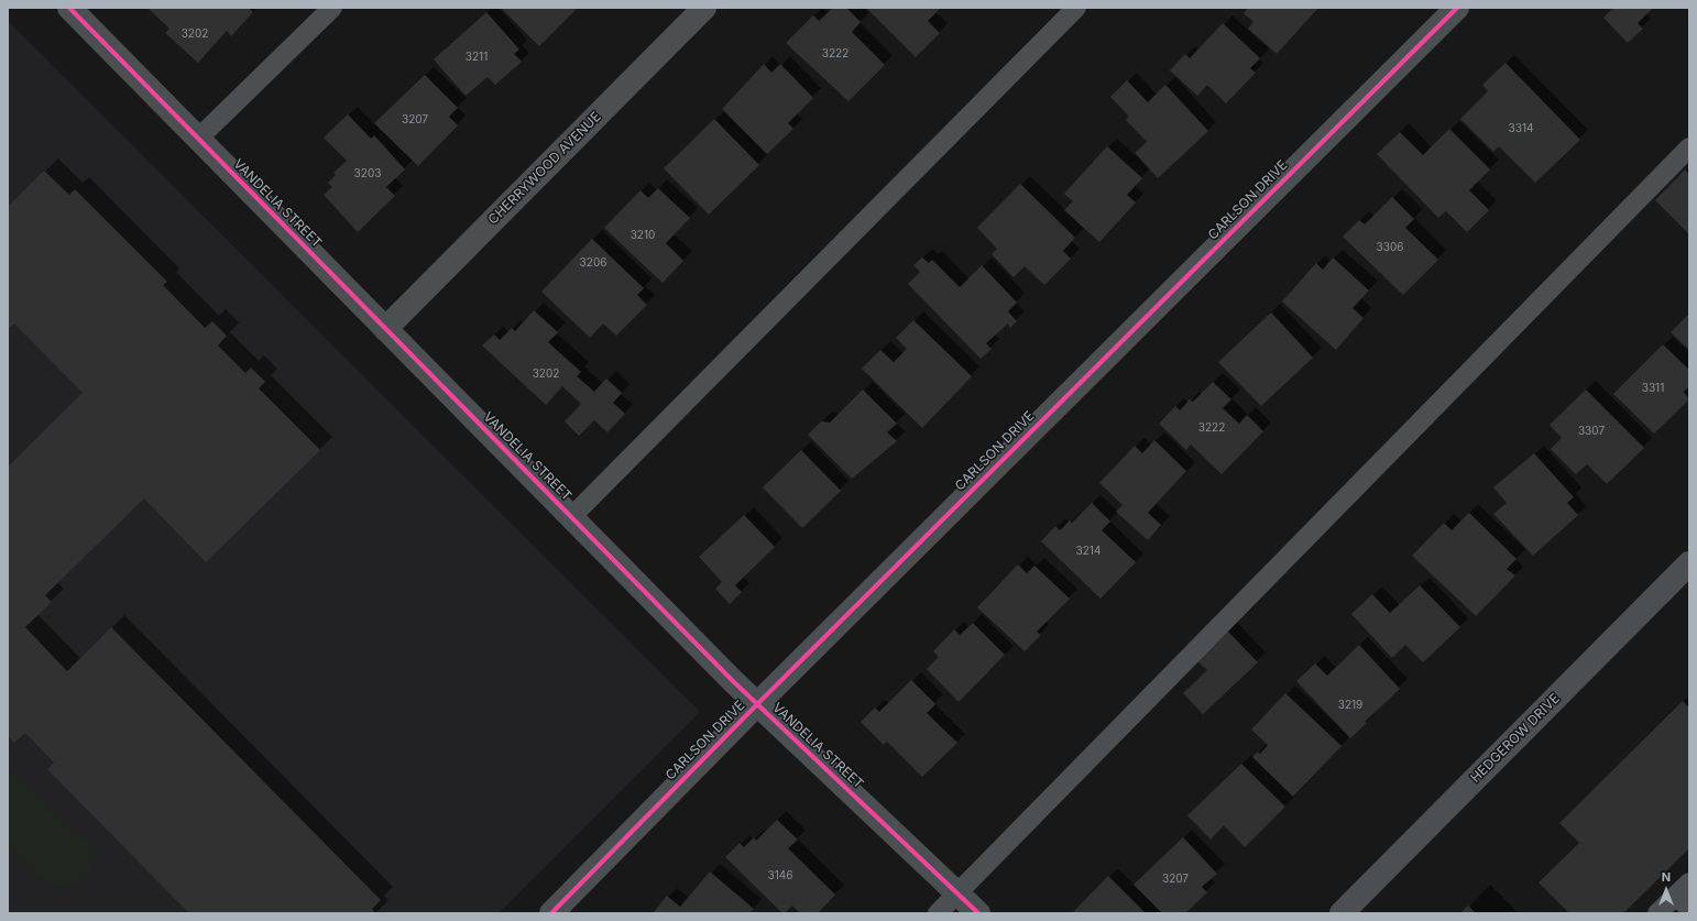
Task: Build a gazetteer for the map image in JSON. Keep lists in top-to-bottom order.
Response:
{
  "streets": {
    "street": [
      "CHERRYWOOD AVENUE",
      "CARLSON DRIVE",
      "VANDELIA STREET",
      "HEDGEROW DRIVE"
    ]
  },
  "crossings": [
    ["CHERRYWOOD AVENUE", "VANDELIA STREET"],
    ["CARLSON DRIVE", "VANDELIA STREET"]
  ],
  "house_numbers": [
    "3202",
    "3222",
    "3211",
    "3207",
    "3314",
    "3203",
    "3210",
    "3306",
    "3206",
    "3202",
    "3311",
    "3222",
    "3307",
    "3214",
    "3219",
    "3146",
    "3207"
  ],
  "north": "top"
}
